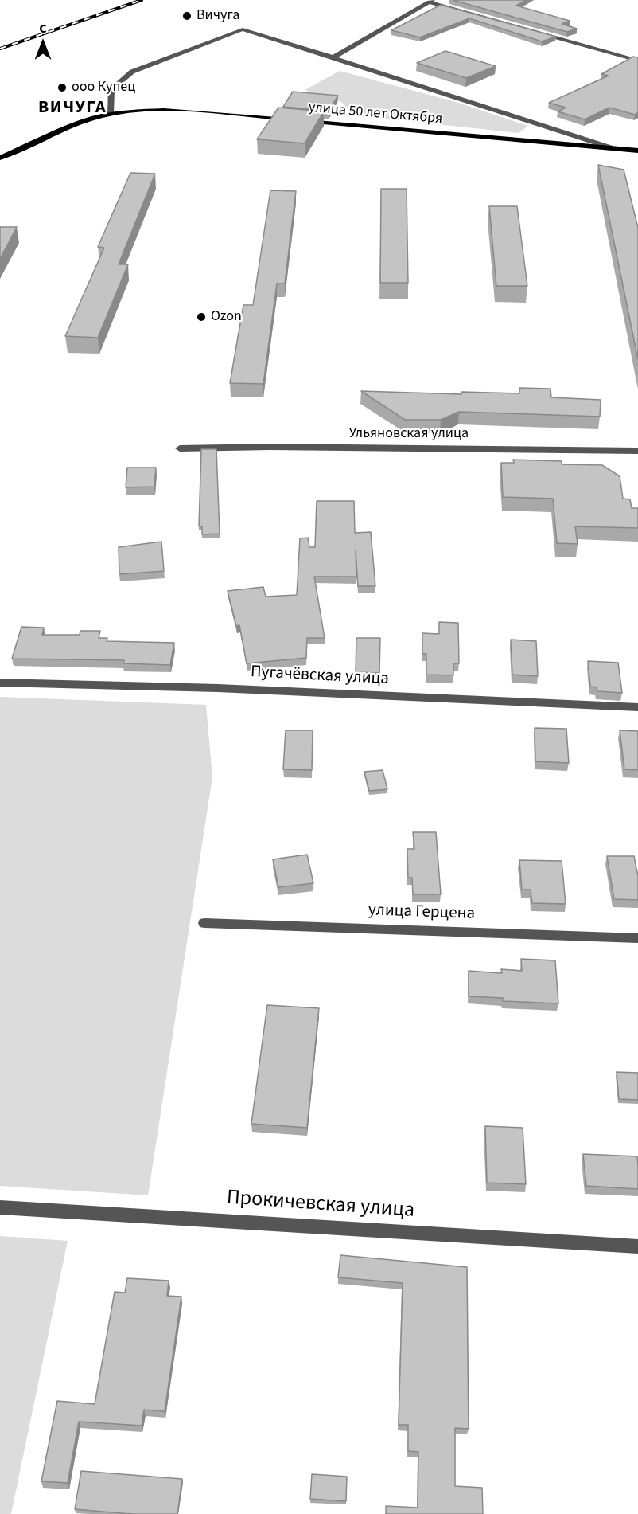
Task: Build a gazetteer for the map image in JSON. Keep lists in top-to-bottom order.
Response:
{
  "streets": {
    "main road": ["улица 50 лет Октября"],
    "street": [
      "Ульяновская улица",
      "Пугачёвская улица",
      "улица Герцена",
      "Прокичевская улица"
    ]
  },
  "districts": ["ВИЧУГА"],
  "places": ["Вичуга", "ооо Купец", "Ozon"],
  "north": "top"
}
